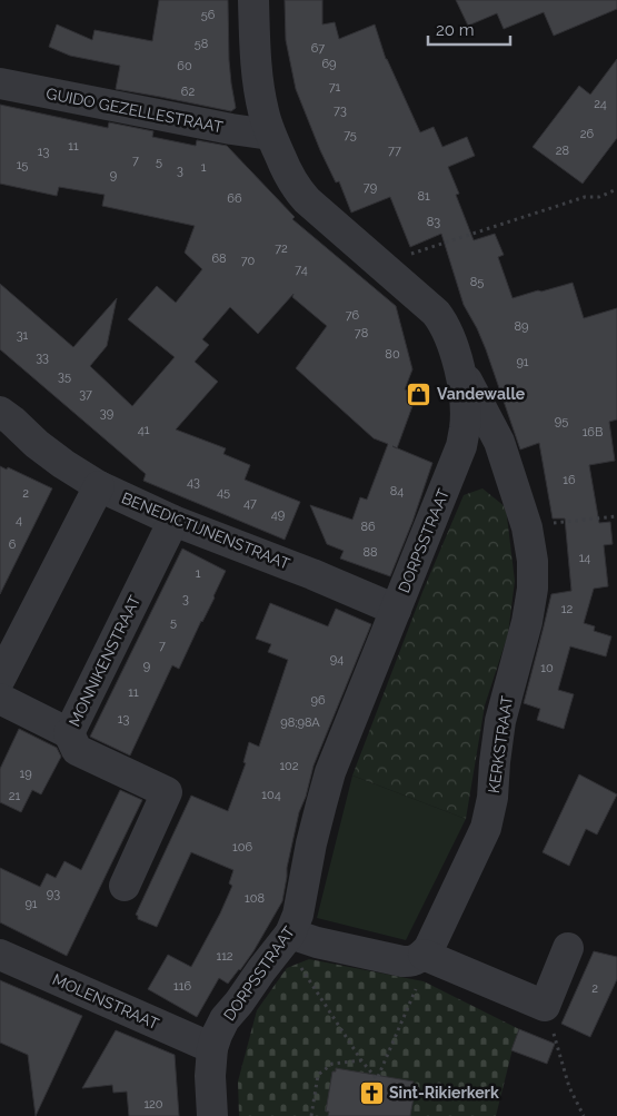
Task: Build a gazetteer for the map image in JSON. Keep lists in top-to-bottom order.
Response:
{
  "streets": {
    "street": [
      "GUIDO GEZELLESTRAAT",
      "BENEDICTIJNENSTRAAT",
      "DORPSSTRAAT",
      "MONNIKENSTRAAT",
      "KERKSTRAAT",
      "MOLENSTRAAT"
    ]
  },
  "crossings": [
    ["GUIDO GEZELLESTRAAT", "DORPSSTRAAT"],
    ["BENEDICTIJNENSTRAAT", "DORPSSTRAAT"],
    ["BENEDICTIJNENSTRAAT", "MONNIKENSTRAAT"],
    ["DORPSSTRAAT", "KERKSTRAAT"],
    ["DORPSSTRAAT", "MOLENSTRAAT"]
  ],
  "places": {
    "shop": ["Vandewalle"],
    "church": ["Sint-Rikierkerk"]
  },
  "house_numbers": [
    "56",
    "58",
    "67",
    "69",
    "60",
    "71",
    "62",
    "24",
    "73",
    "26",
    "75",
    "11",
    "77",
    "28",
    "13",
    "7",
    "5",
    "15",
    "1",
    "3",
    "9",
    "79",
    "81",
    "66",
    "83",
    "72",
    "68",
    "70",
    "74",
    "85",
    "76",
    "89",
    "78",
    "31",
    "80",
    "33",
    "91",
    "35",
    "37",
    "39",
    "95",
    "41",
    "16B",
    "16",
    "43",
    "84",
    "45",
    "2",
    "47",
    "49",
    "4",
    "86",
    "6",
    "88",
    "14",
    "1",
    "3",
    "12",
    "5",
    "7",
    "94",
    "9",
    "10",
    "11",
    "96",
    "13",
    "98;98A",
    "102",
    "19",
    "104",
    "21",
    "106",
    "93",
    "108",
    "91",
    "112",
    "116",
    "2",
    "120"
  ],
  "scale_bar": "20 m"
}
